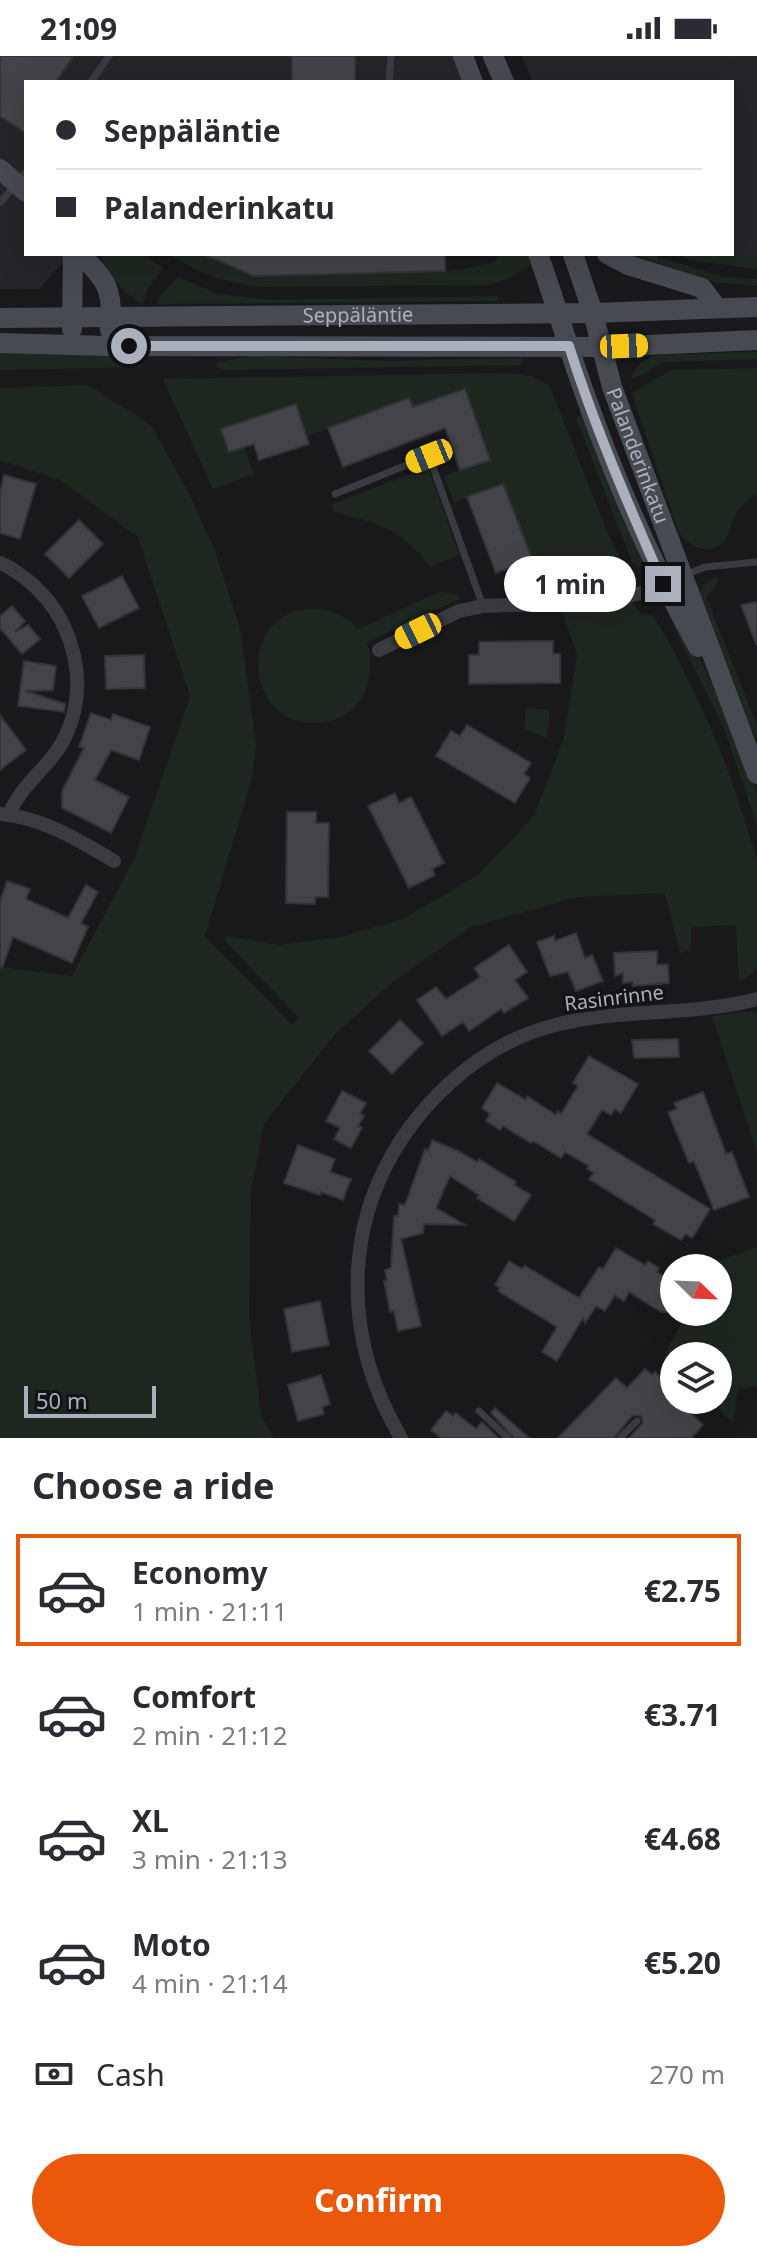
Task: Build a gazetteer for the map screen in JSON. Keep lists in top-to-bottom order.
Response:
{
  "streets": {
    "main road": ["Seppäläntie", "Palanderinkatu"],
    "street": ["Rasinrinne"]
  },
  "crossings": [
    ["Seppäläntie", "Palanderinkatu"]
  ],
  "scale_bar": "50 m",
  "north": "bottom right",
  "page": {
    "status": "21:09",
    "banner": ["Seppäläntie", "Palanderinkatu"],
    "bubble": "1 min",
    "scale": "50 m",
    "heading": "Choose a ride",
    "list": [
      {
        "name": "Economy",
        "note": "1 min · 21:11",
        "value": "€2.75"
      },
      {
        "name": "Comfort",
        "note": "2 min · 21:12",
        "value": "€3.71"
      },
      {
        "name": "XL",
        "note": "3 min · 21:13",
        "value": "€4.68"
      },
      {
        "name": "Moto",
        "note": "4 min · 21:14",
        "value": "€5.20"
      }
    ],
    "pay": ["Cash", "270 m"],
    "buttons": "Confirm"
  }
}
